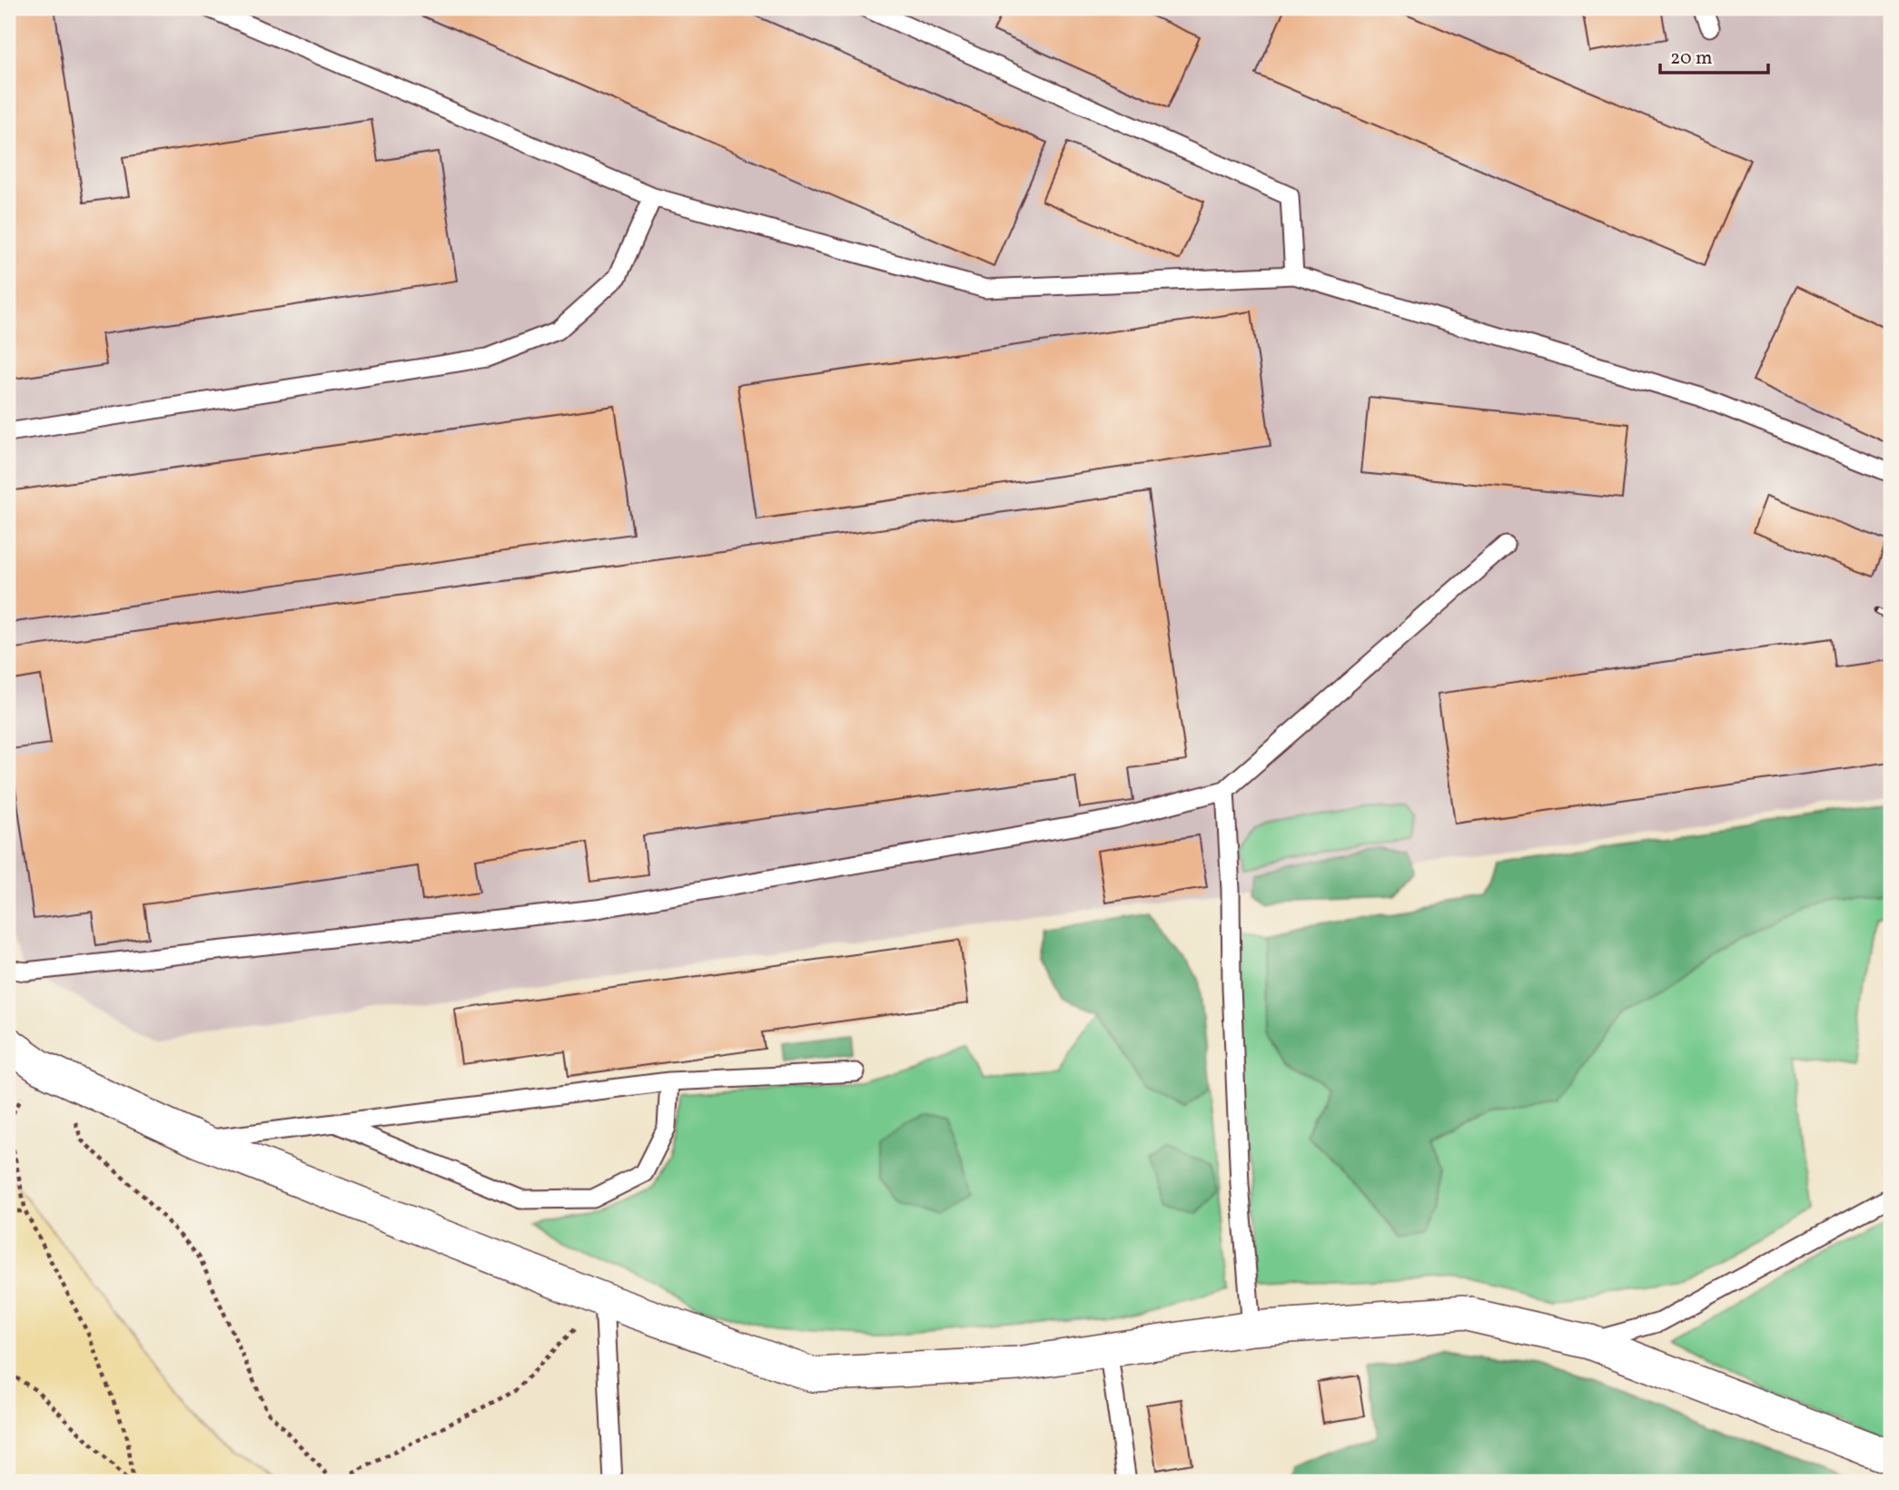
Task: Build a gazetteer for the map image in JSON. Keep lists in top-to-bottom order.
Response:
{
  "scale_bar": "20 m"
}
